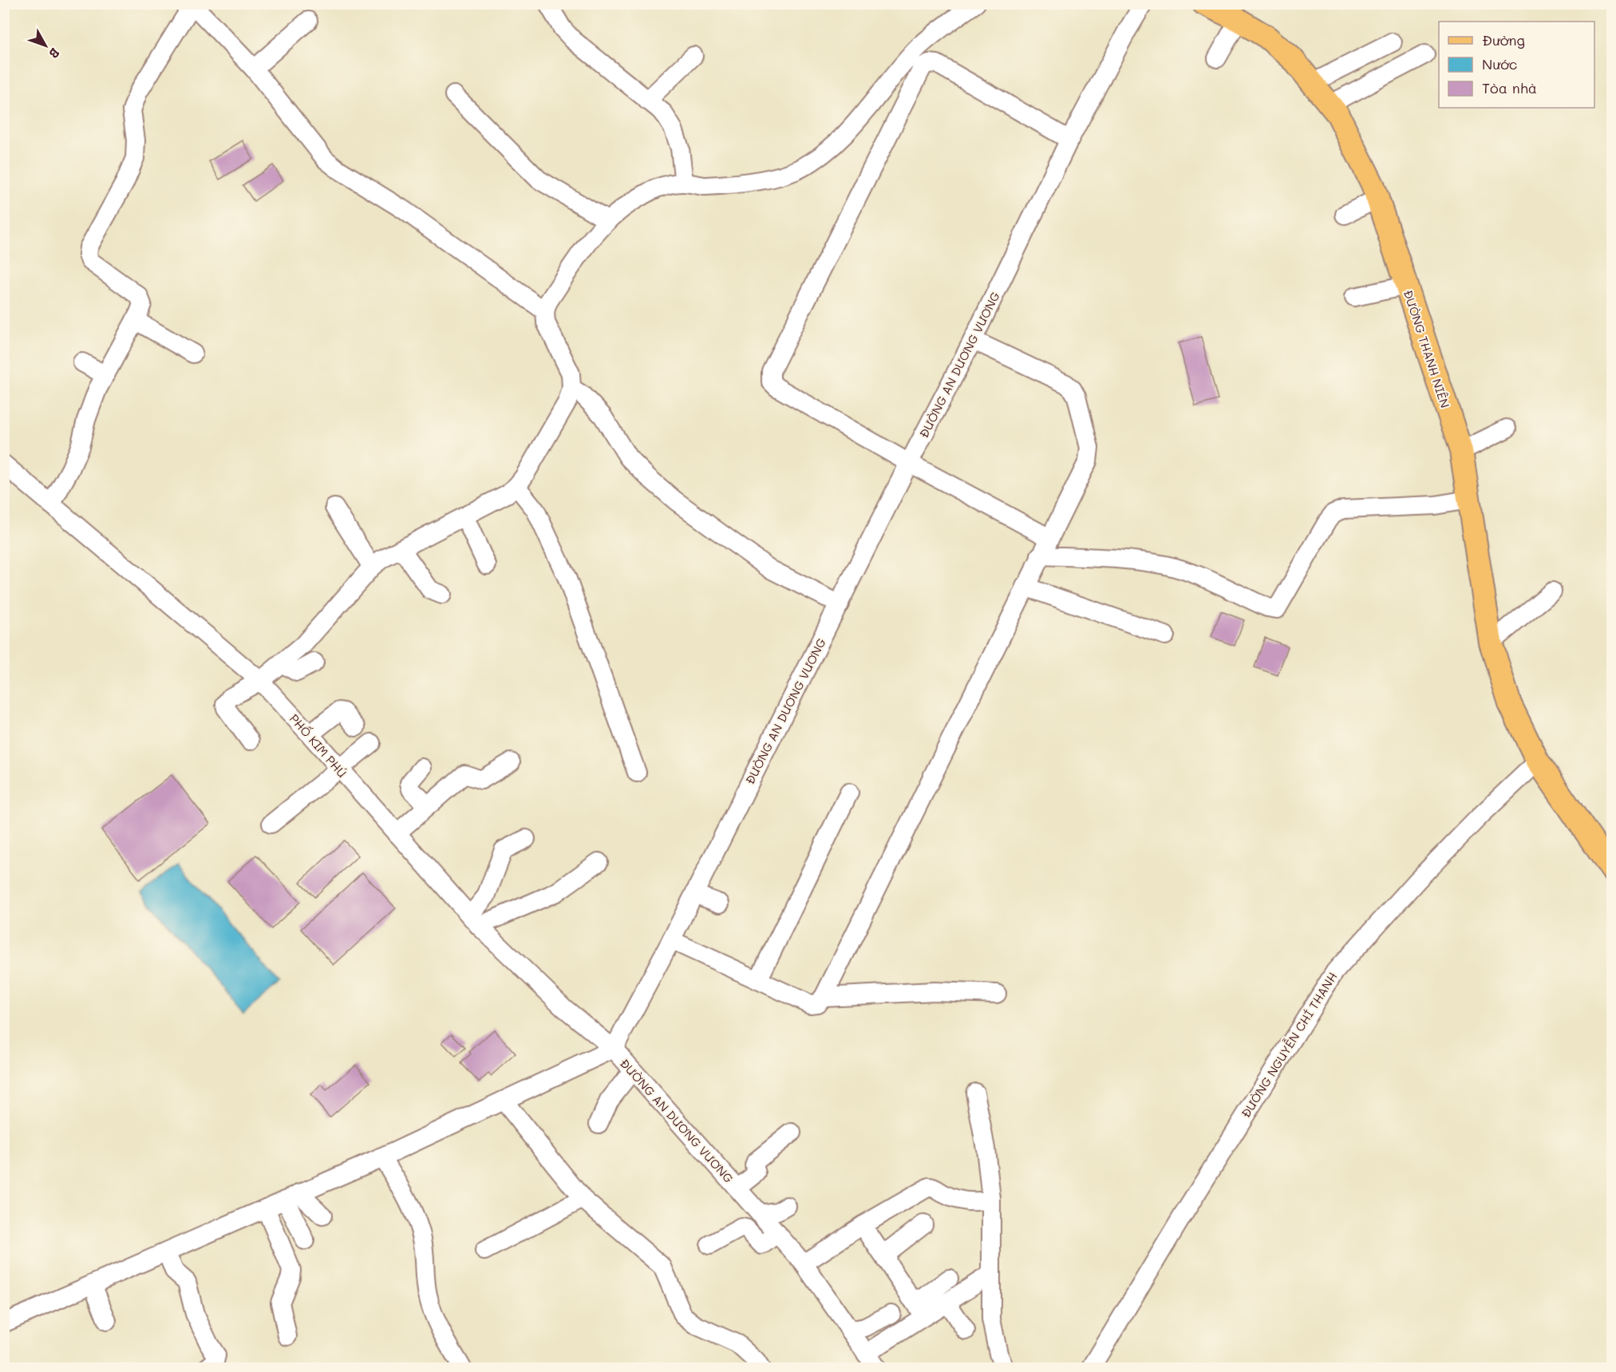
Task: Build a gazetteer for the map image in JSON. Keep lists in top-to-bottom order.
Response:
{
  "streets": {
    "main road": ["ĐƯỜNG THANH NIÊN"],
    "street": ["ĐƯỜNG AN DƯƠNG VƯƠNG", "PHỐ KIM PHÚ", "ĐƯỜNG NGUYỄN CHÍ THANH"]
  },
  "crossings": [
    ["ĐƯỜNG THANH NIÊN", "ĐƯỜNG NGUYỄN CHÍ THANH"],
    ["ĐƯỜNG AN DƯƠNG VƯƠNG", "PHỐ KIM PHÚ"]
  ],
  "legend": ["Đường", "Nước", "Tòa nhà"],
  "north": "bottom right"
}
